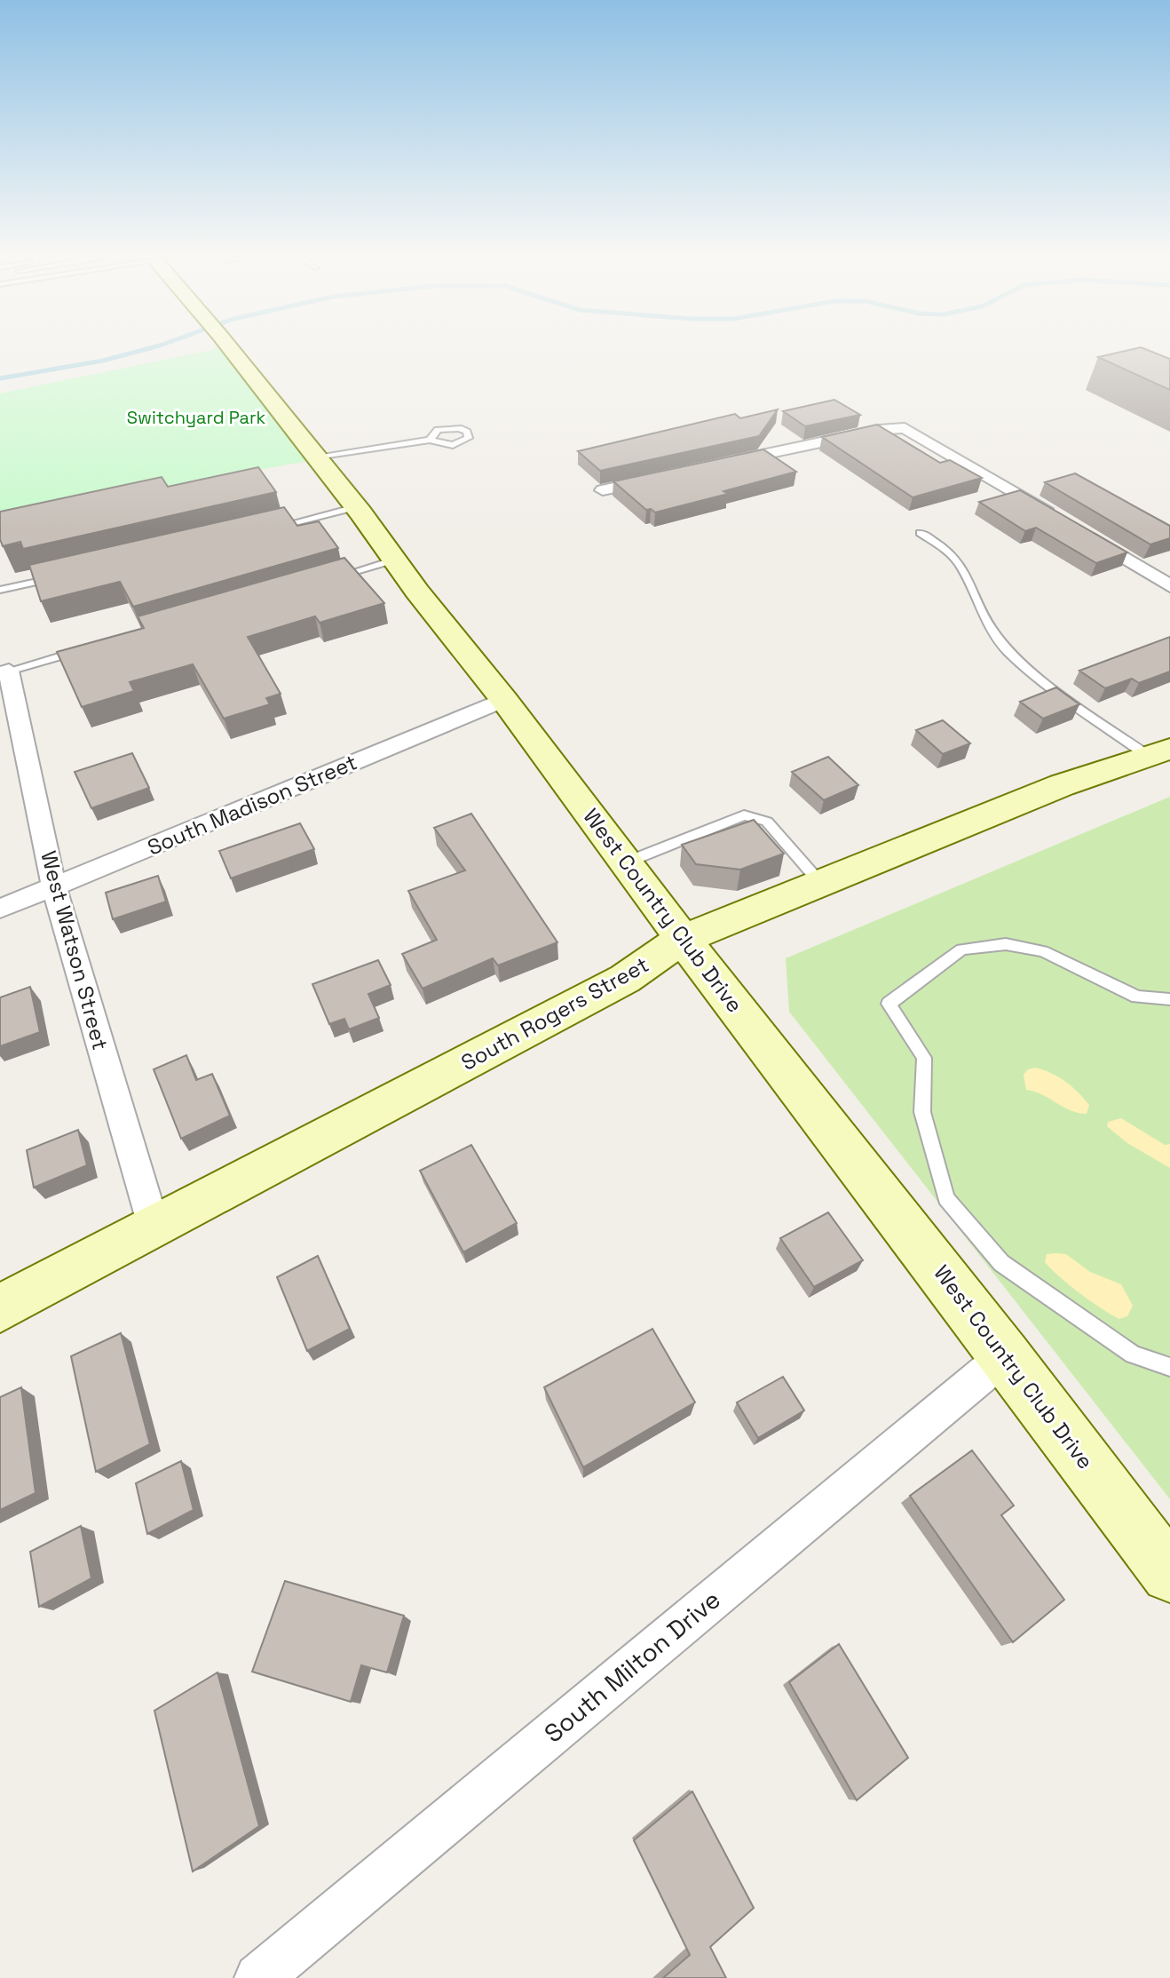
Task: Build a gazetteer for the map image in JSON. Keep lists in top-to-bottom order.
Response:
{
  "streets": {
    "main road": ["West Country Club Drive", "South Rogers Street"],
    "street": ["South Madison Street", "West Watson Street", "South Milton Drive"]
  },
  "crossings": [
    ["South Madison Street", "West Country Club Drive"],
    ["South Madison Street", "West Watson Street"],
    ["West Country Club Drive", "South Rogers Street"],
    ["West Country Club Drive", "South Milton Drive"],
    ["West Watson Street", "South Rogers Street"]
  ],
  "parks": ["Switchyard Park"]
}
